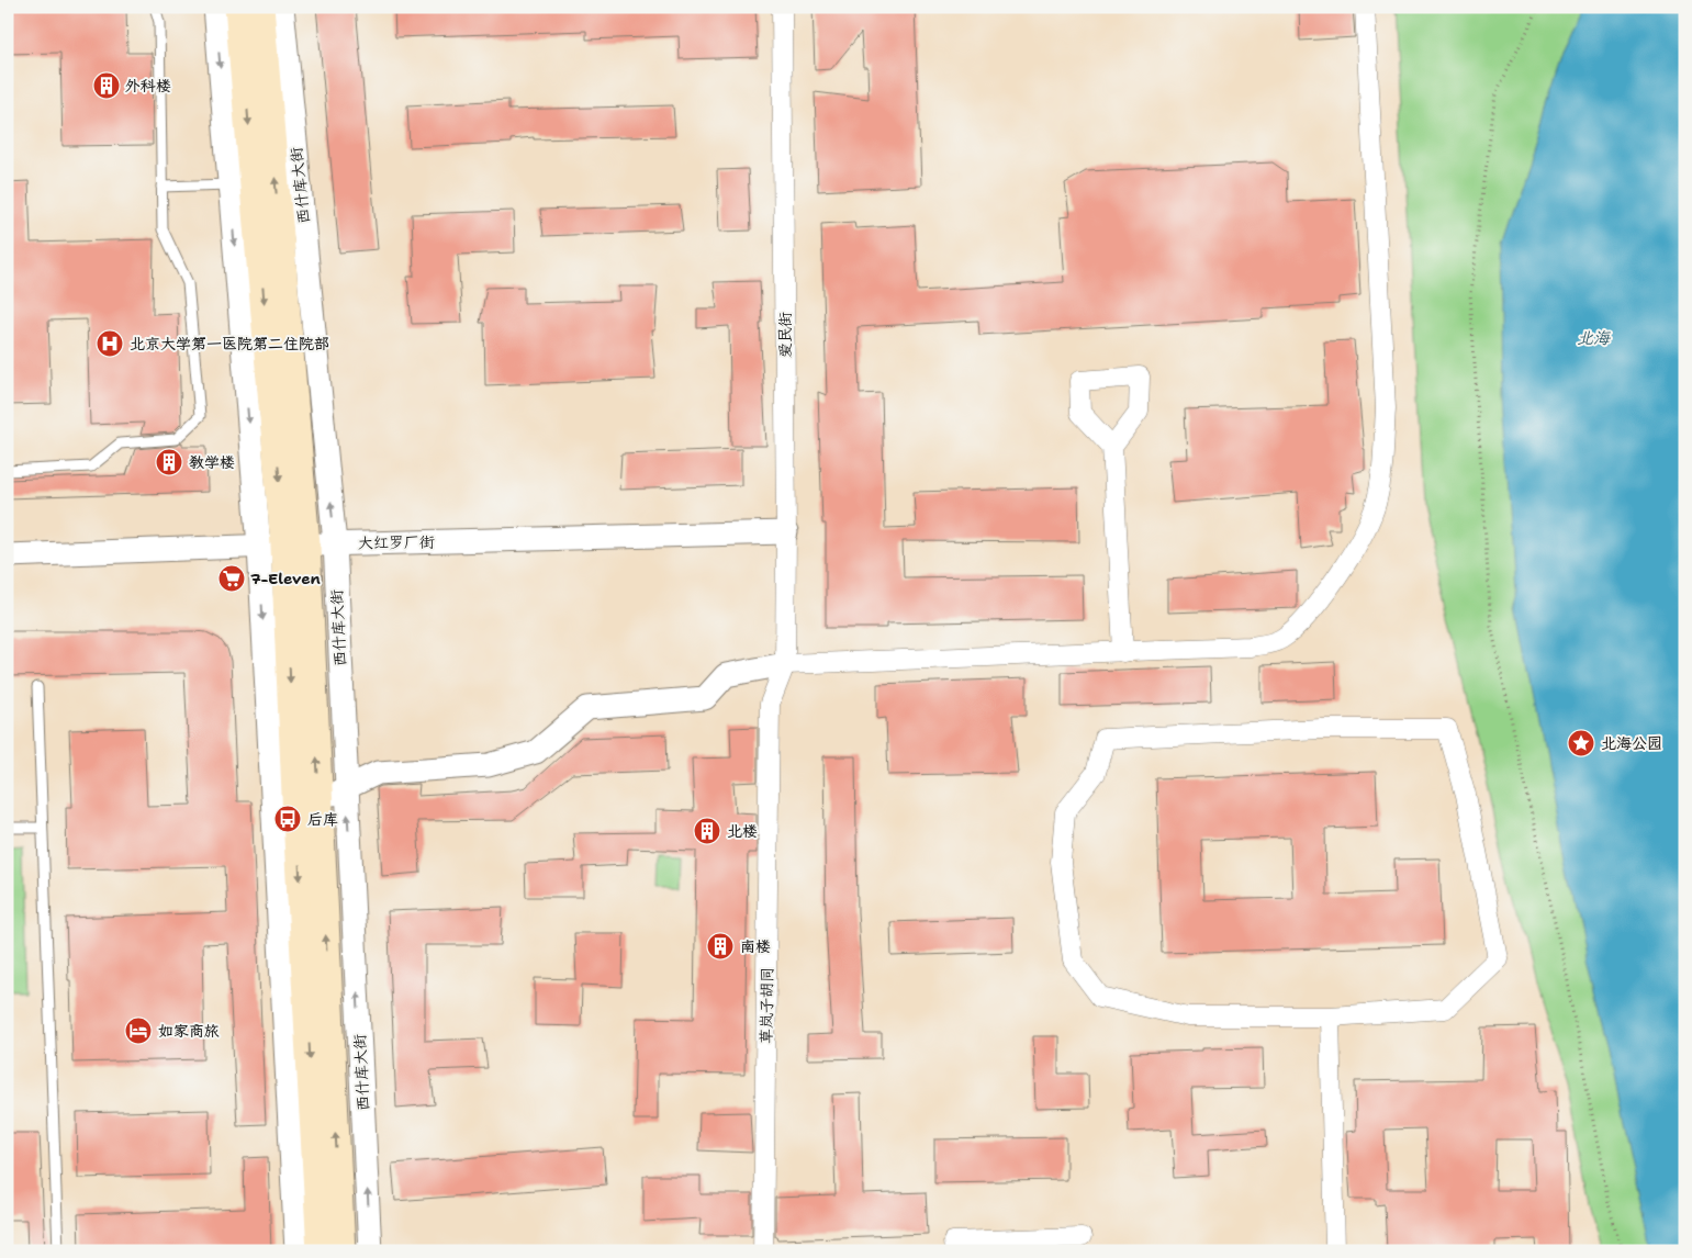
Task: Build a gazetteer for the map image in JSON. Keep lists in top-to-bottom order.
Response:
{
  "streets": {
    "main road": ["西什库大街"],
    "street": ["爱民街", "大红罗厂街", "草岚子胡同"]
  },
  "crossings": [
    ["西什库大街", "大红罗厂街"],
    ["爱民街", "大红罗厂街"],
    ["爱民街", "草岚子胡同"]
  ],
  "water": ["北海"],
  "places": {
    "building": [
      "外科楼",
      "教学楼",
      "北楼",
      "南楼"
    ],
    "hospital": ["北京大学第一医院第二住院部"],
    "supermarket": ["7-Eleven"],
    "place": ["北海公园"],
    "bus stop": ["后库"],
    "hotel": ["如家商旅"]
  }
}
